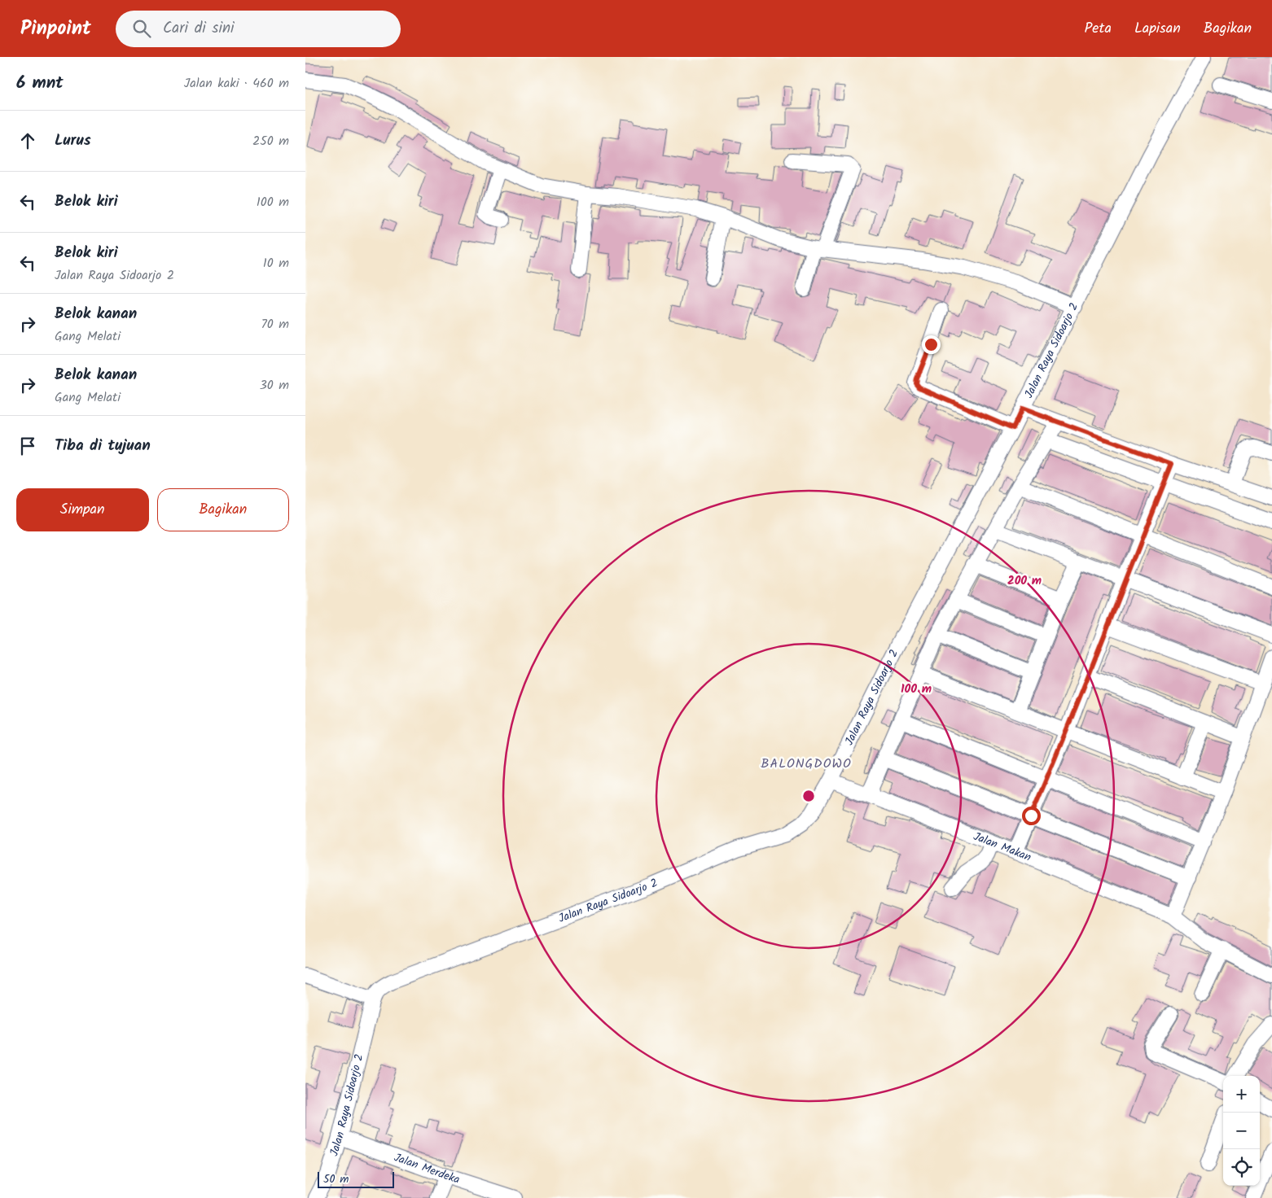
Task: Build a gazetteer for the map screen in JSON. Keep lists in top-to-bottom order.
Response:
{
  "streets": {
    "street": ["Jalan Raya Sidoarjo 2", "Jalan Makan", "Jalan Merdeka"]
  },
  "crossings": [
    ["Jalan Raya Sidoarjo 2", "Jalan Makan"],
    ["Jalan Raya Sidoarjo 2", "Jalan Merdeka"]
  ],
  "districts": ["BALONGDOWO"],
  "scale_bar": "50 m",
  "page": {
    "header": "Pinpoint",
    "search": "Cari di sini",
    "nav": ["Peta", "Lapisan", "Bagikan"],
    "heading": ["6 mnt", "Jalan kaki · 460 m"],
    "list": [
      ["Lurus", "250 m"],
      ["Belok kiri", "100 m"],
      ["Belok kiri", "Jalan Raya Sidoarjo 2", "10 m"],
      ["Belok kanan", "Gang Melati", "70 m"],
      ["Belok kanan", "Gang Melati", "30 m"],
      "Tiba di tujuan"
    ],
    "buttons": ["Simpan", "Bagikan"],
    "map_buttons": ["+", "−"],
    "scale": "50 m"
  },
  "rings": ["200 m", "100 m"]
}
